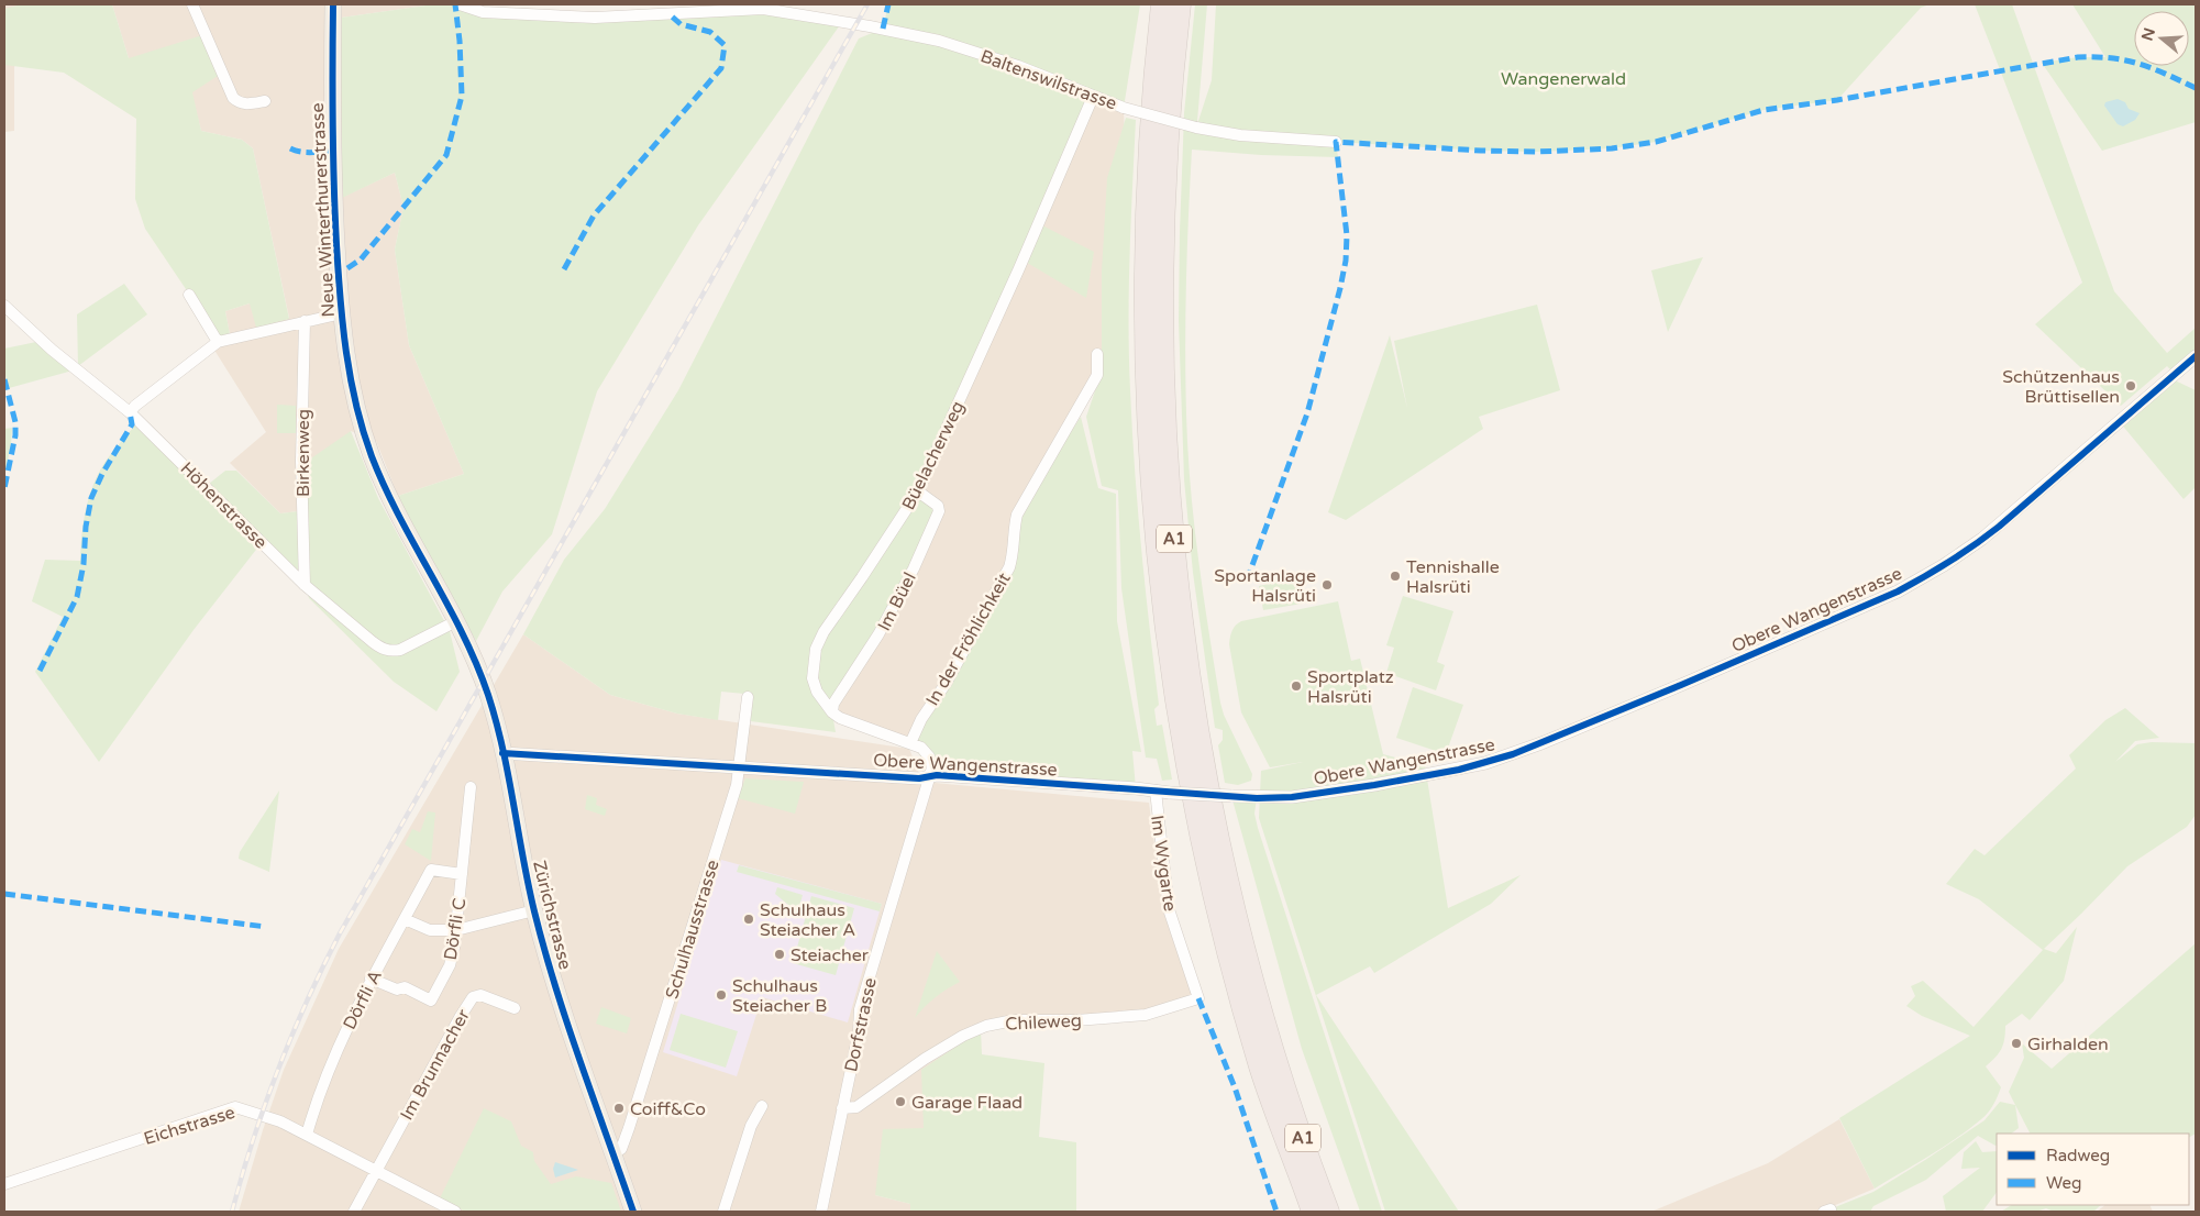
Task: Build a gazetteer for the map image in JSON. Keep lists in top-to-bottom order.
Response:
{
  "streets": {
    "highway": ["A1"],
    "main road": ["Neue Winterthurerstrasse", "Zürichstrasse"],
    "street": [
      "Baltenswilstrasse",
      "Birkenweg",
      "Büelacherweg",
      "Höhenstrasse",
      "Im Büel",
      "Obere Wangenstrasse",
      "In der Fröhlichkeit",
      "Im Wygarte",
      "Dörfli C",
      "Schulhausstrasse",
      "Dörfli A",
      "Chileweg",
      "Dorfstrasse",
      "Im Brunnacher",
      "Eichstrasse"
    ]
  },
  "crossings": [
    ["Baltenswilstrasse", "Büelacherweg"],
    ["Neue Winterthurerstrasse", "Höhenstrasse"],
    ["Neue Winterthurerstrasse", "Zürichstrasse"],
    ["Birkenweg", "Höhenstrasse"],
    ["Büelacherweg", "Im Büel"],
    ["Höhenstrasse", "Zürichstrasse"],
    ["Obere Wangenstrasse", "Im Wygarte"],
    ["Obere Wangenstrasse", "Zürichstrasse"],
    ["Obere Wangenstrasse", "Schulhausstrasse"],
    ["Obere Wangenstrasse", "Dorfstrasse"],
    ["Im Wygarte", "Chileweg"],
    ["Zürichstrasse", "Schulhausstrasse"],
    ["Dörfli C", "Dörfli A"],
    ["Dörfli A", "Eichstrasse"],
    ["Chileweg", "Dorfstrasse"],
    ["Im Brunnacher", "Eichstrasse"]
  ],
  "parks": ["Wangenerwald"],
  "places": [
    "Schützenhaus Brüttisellen",
    "Tennishalle Halsrüti",
    "Sportanlage Halsrüti",
    "Sportplatz Halsrüti",
    "Schulhaus Steiacher A",
    "Steiacher",
    "Schulhaus Steiacher B",
    "Girhalden",
    "Garage Flaad",
    "Coiff&Co"
  ],
  "legend": ["Radweg", "Weg"],
  "north": "left"
}
